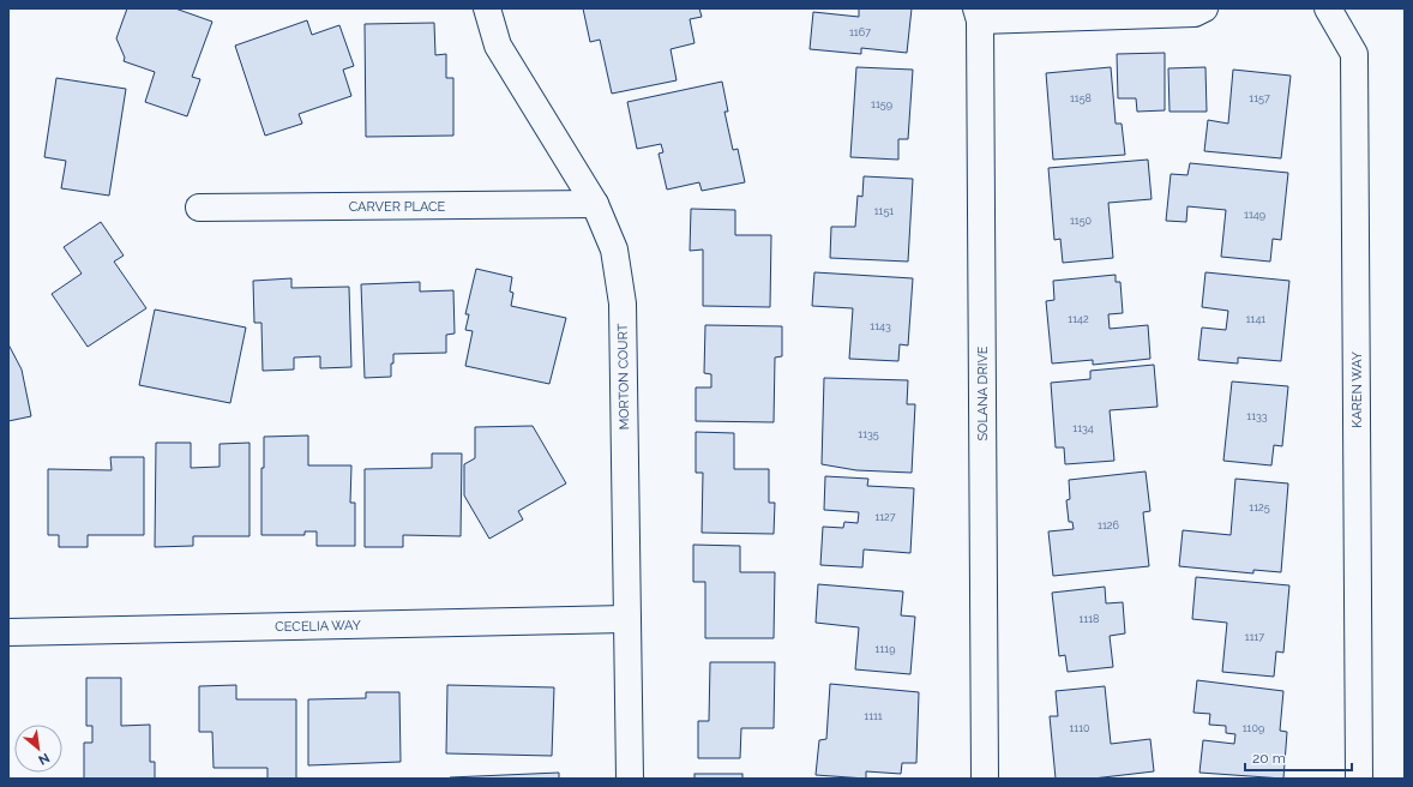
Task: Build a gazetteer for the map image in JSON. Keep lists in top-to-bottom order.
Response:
{
  "streets": {
    "street": [
      "CARVER PLACE",
      "MORTON COURT",
      "KAREN WAY",
      "SOLANA DRIVE",
      "CECELIA WAY"
    ]
  },
  "crossings": [
    ["CARVER PLACE", "MORTON COURT"],
    ["MORTON COURT", "CECELIA WAY"]
  ],
  "house_numbers": [
    "1167",
    "1158",
    "1157",
    "1159",
    "1151",
    "1149",
    "1150",
    "1142",
    "1141",
    "1143",
    "1133",
    "1134",
    "1135",
    "1125",
    "1127",
    "1126",
    "1118",
    "1117",
    "1119",
    "1111",
    "1110",
    "1109"
  ],
  "scale_bar": "20 m",
  "north": "bottom right"
}
